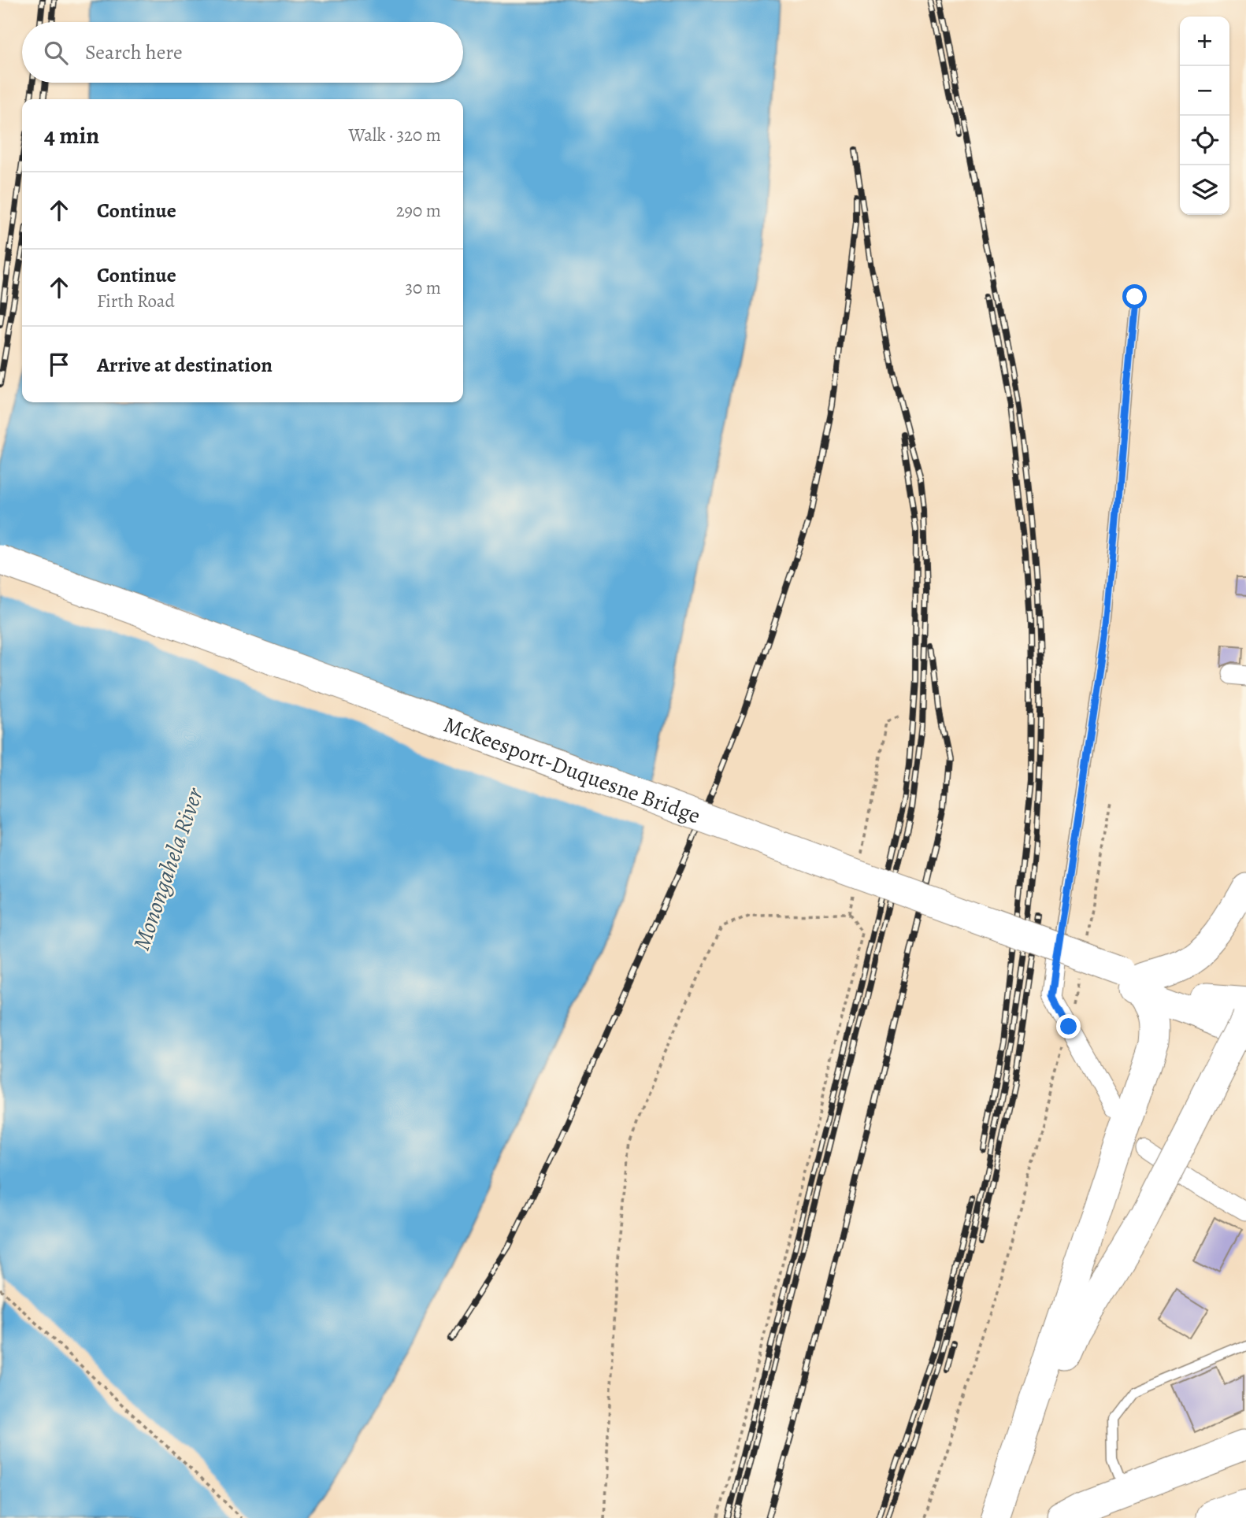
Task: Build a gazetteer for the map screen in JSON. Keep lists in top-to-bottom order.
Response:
{
  "streets": {
    "main road": ["McKeesport-Duquesne Bridge"]
  },
  "water": ["Monongahela River"],
  "page": {
    "map_buttons": ["+", "−"],
    "search": "Search here",
    "heading": ["4 min", "Walk · 320 m"],
    "list": [
      ["Continue", "290 m"],
      ["Continue", "Firth Road", "30 m"],
      "Arrive at destination"
    ]
  }
}
